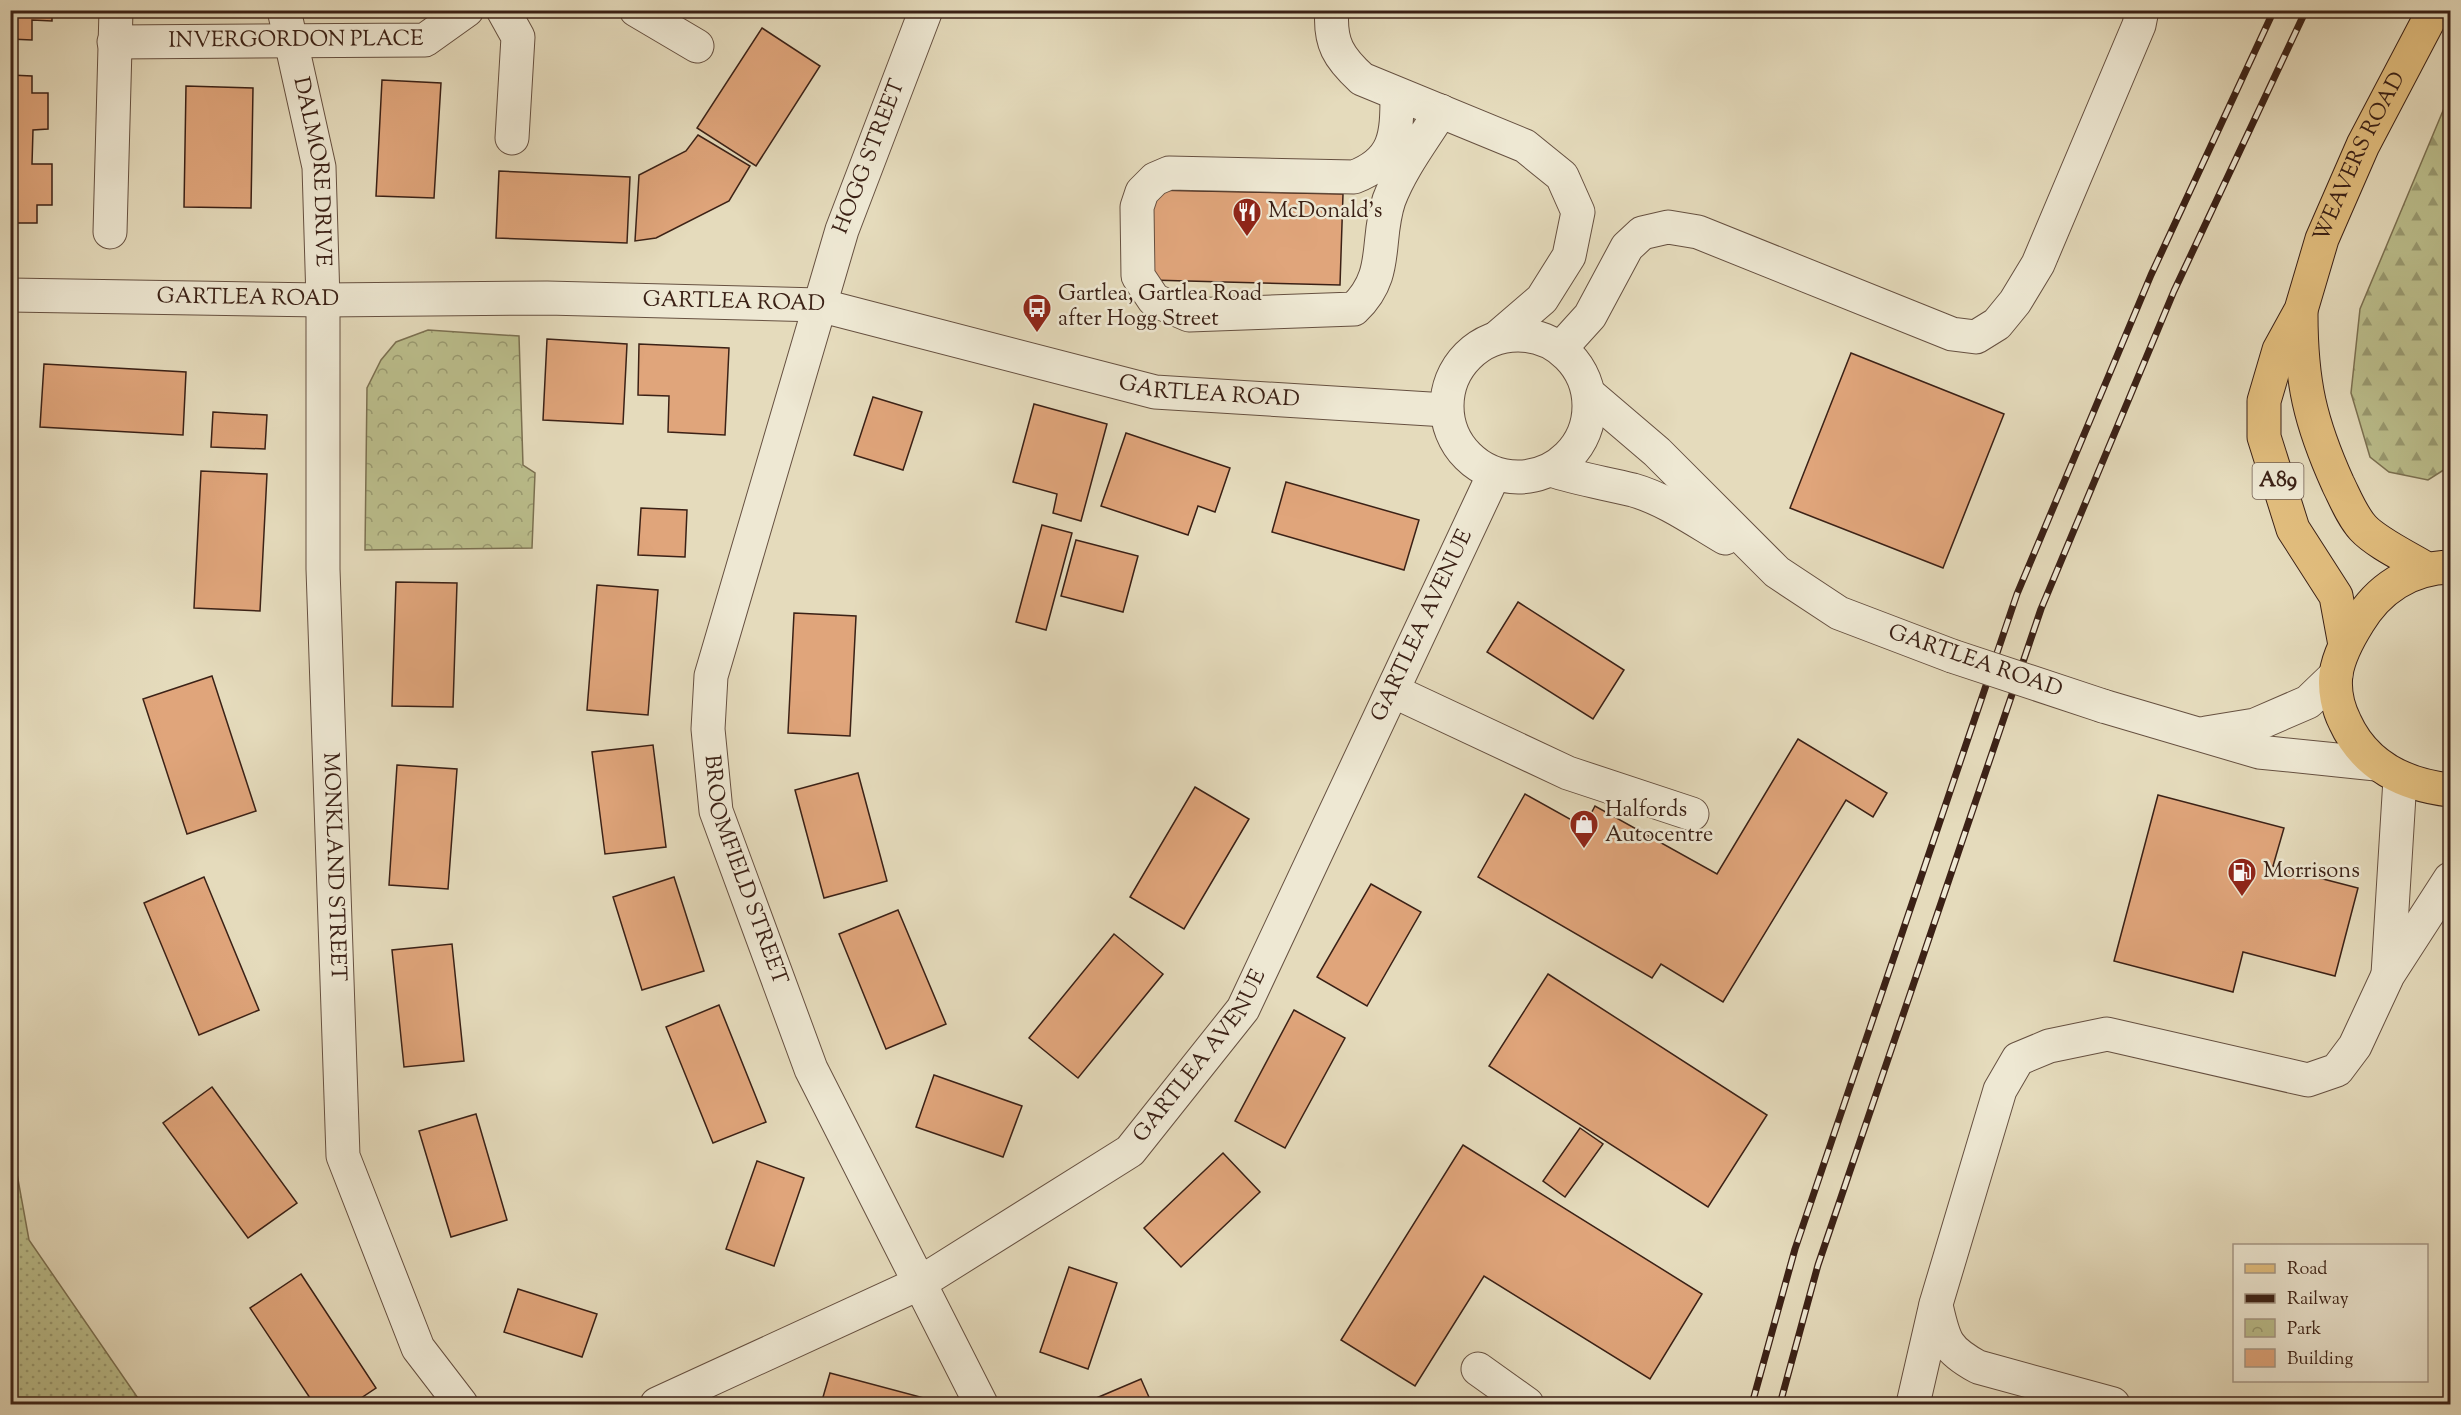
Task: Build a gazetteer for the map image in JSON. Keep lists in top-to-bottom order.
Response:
{
  "streets": {
    "main road": ["WEAVERS ROAD", "A89"],
    "street": [
      "INVERGORDON PLACE",
      "HOGG STREET",
      "DALMORE DRIVE",
      "GARTLEA ROAD",
      "GARTLEA AVENUE",
      "MONKLAND STREET",
      "BROOMFIELD STREET"
    ]
  },
  "crossings": [
    ["INVERGORDON PLACE", "DALMORE DRIVE"],
    ["HOGG STREET", "GARTLEA ROAD"],
    ["HOGG STREET", "BROOMFIELD STREET"],
    ["WEAVERS ROAD", "GARTLEA ROAD"],
    ["WEAVERS ROAD", "A89"],
    ["DALMORE DRIVE", "GARTLEA ROAD"],
    ["DALMORE DRIVE", "MONKLAND STREET"],
    ["GARTLEA ROAD", "A89"],
    ["GARTLEA ROAD", "GARTLEA AVENUE"],
    ["GARTLEA ROAD", "MONKLAND STREET"],
    ["GARTLEA ROAD", "BROOMFIELD STREET"],
    ["GARTLEA AVENUE", "BROOMFIELD STREET"]
  ],
  "places": {
    "restaurant": ["McDonald's"],
    "bus stop": ["Gartlea, Gartlea Road after Hogg Street"],
    "shop": ["Halfords Autocentre"],
    "fuel station": ["Morrisons"]
  },
  "legend": [
    "Road",
    "Railway",
    "Park",
    "Building"
  ]
}
